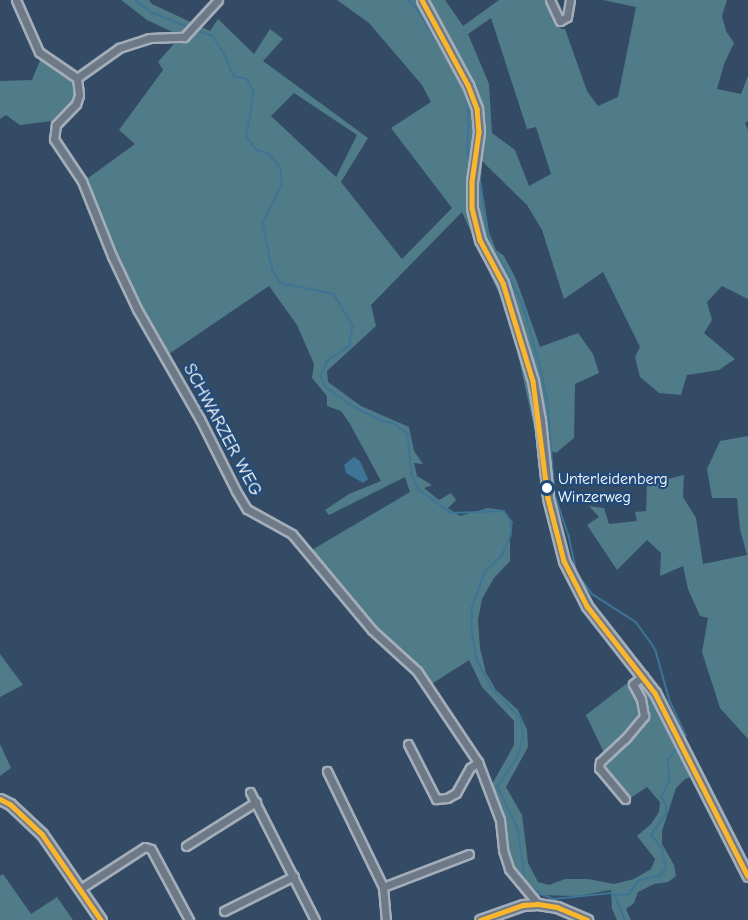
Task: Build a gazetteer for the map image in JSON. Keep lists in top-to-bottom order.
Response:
{
  "streets": {
    "street": ["SCHWARZER WEG"]
  },
  "places": ["Unterleidenberg Winzerweg"]
}
